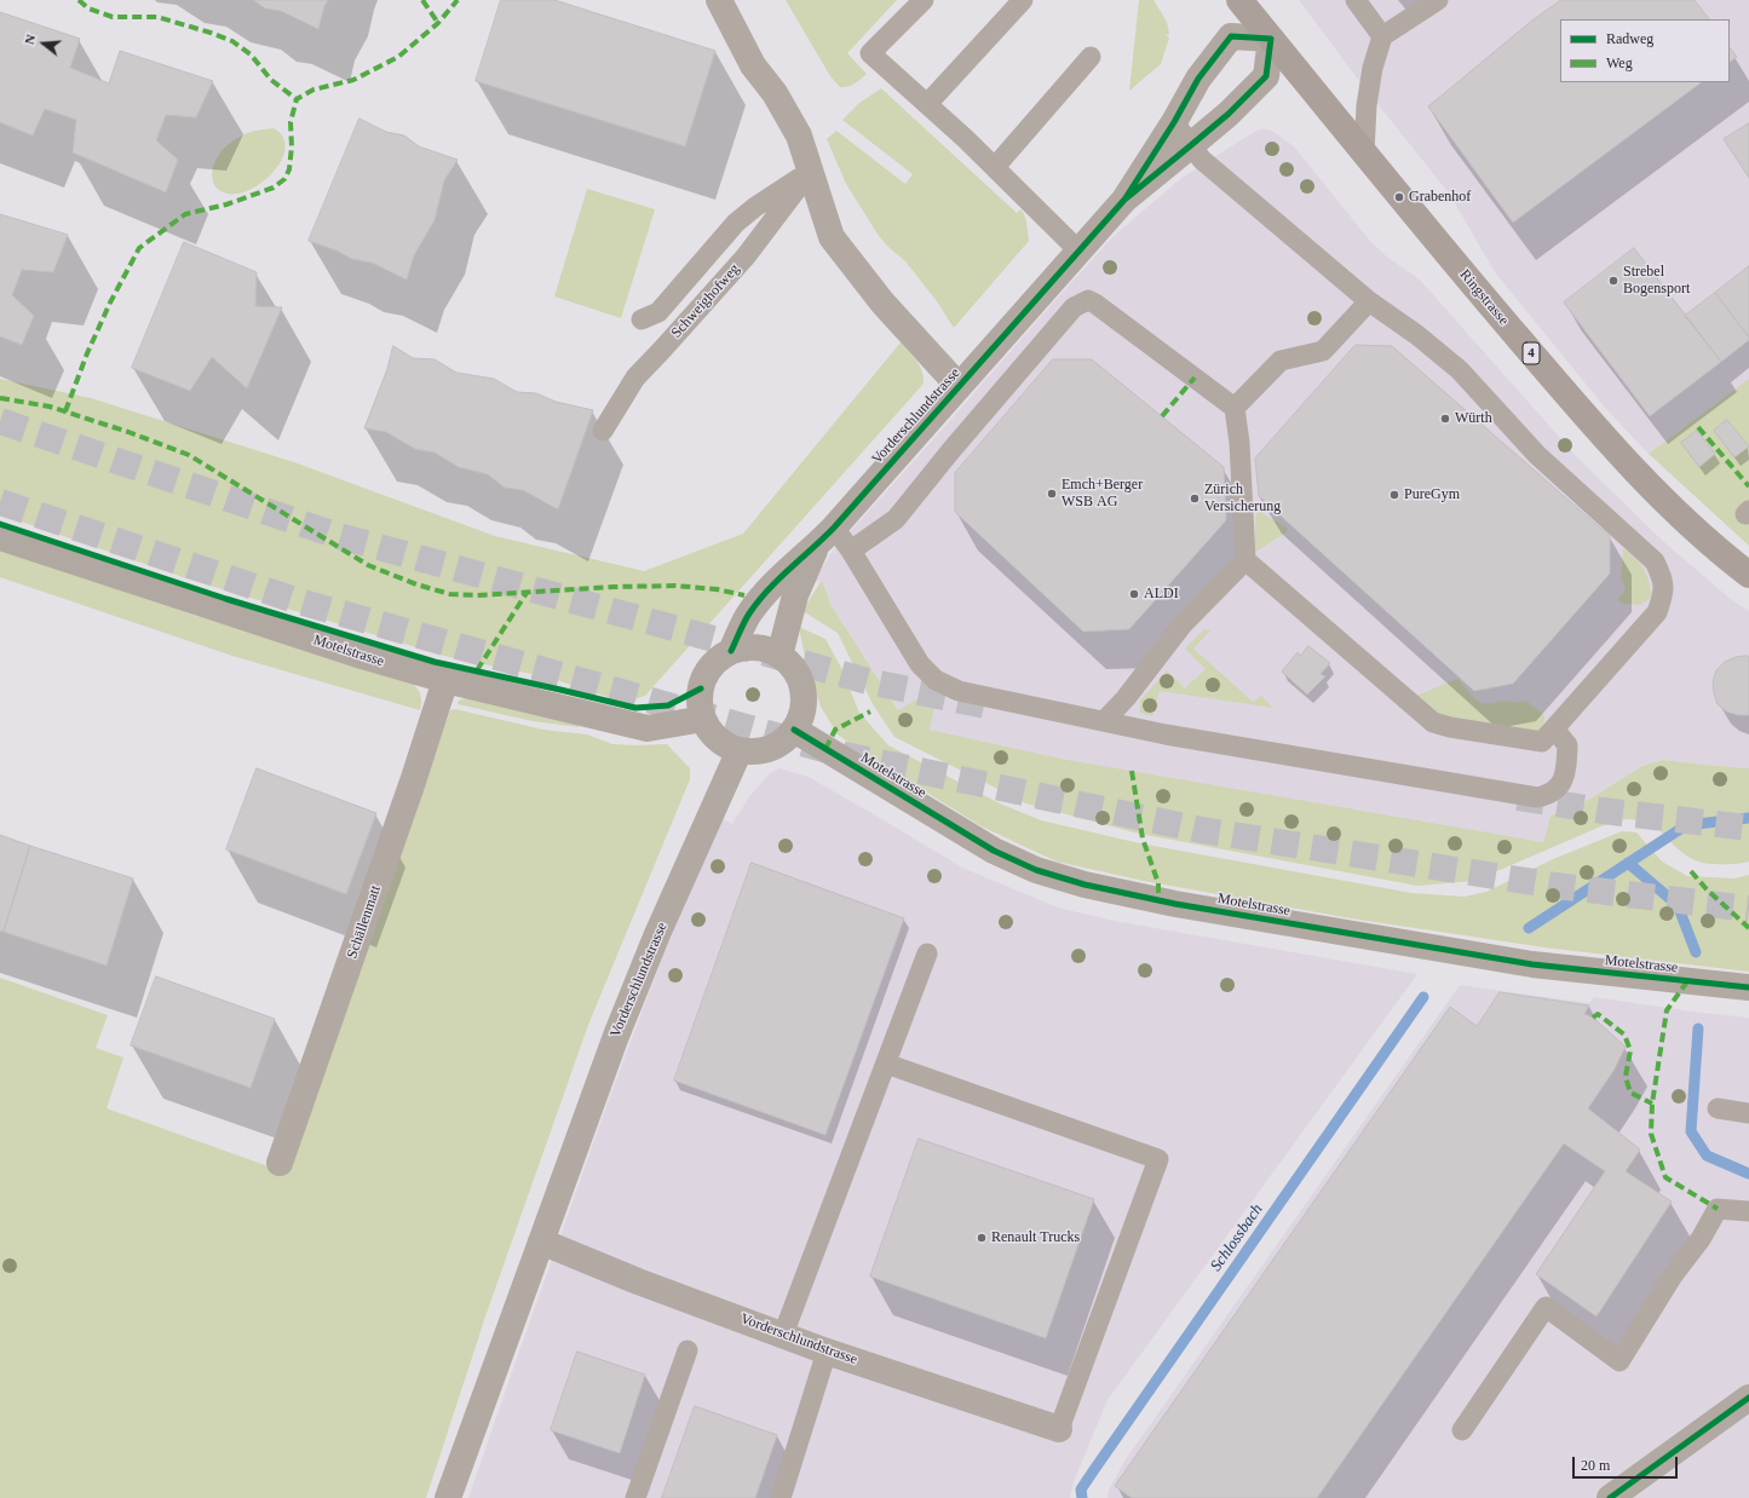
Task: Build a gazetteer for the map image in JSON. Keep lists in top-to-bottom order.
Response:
{
  "streets": {
    "main road": ["Ringstrasse", "4"],
    "street": ["Vorderschlundstrasse", "Motelstrasse", "Schällenmatt"],
    "lane": ["Schweighofweg"]
  },
  "crossings": [
    ["Ringstrasse", "Vorderschlundstrasse"],
    ["Vorderschlundstrasse", "Motelstrasse"],
    ["Motelstrasse", "Schällenmatt"]
  ],
  "water": ["Schlossbach"],
  "places": [
    "Grabenhof",
    "Strebel Bogensport",
    "Würth",
    "Emch+Berger WSB AG",
    "PureGym",
    "Zürich Versicherung",
    "ALDI",
    "Renault Trucks"
  ],
  "legend": ["Radweg", "Weg"],
  "scale_bar": "20 m",
  "north": "left"
}
